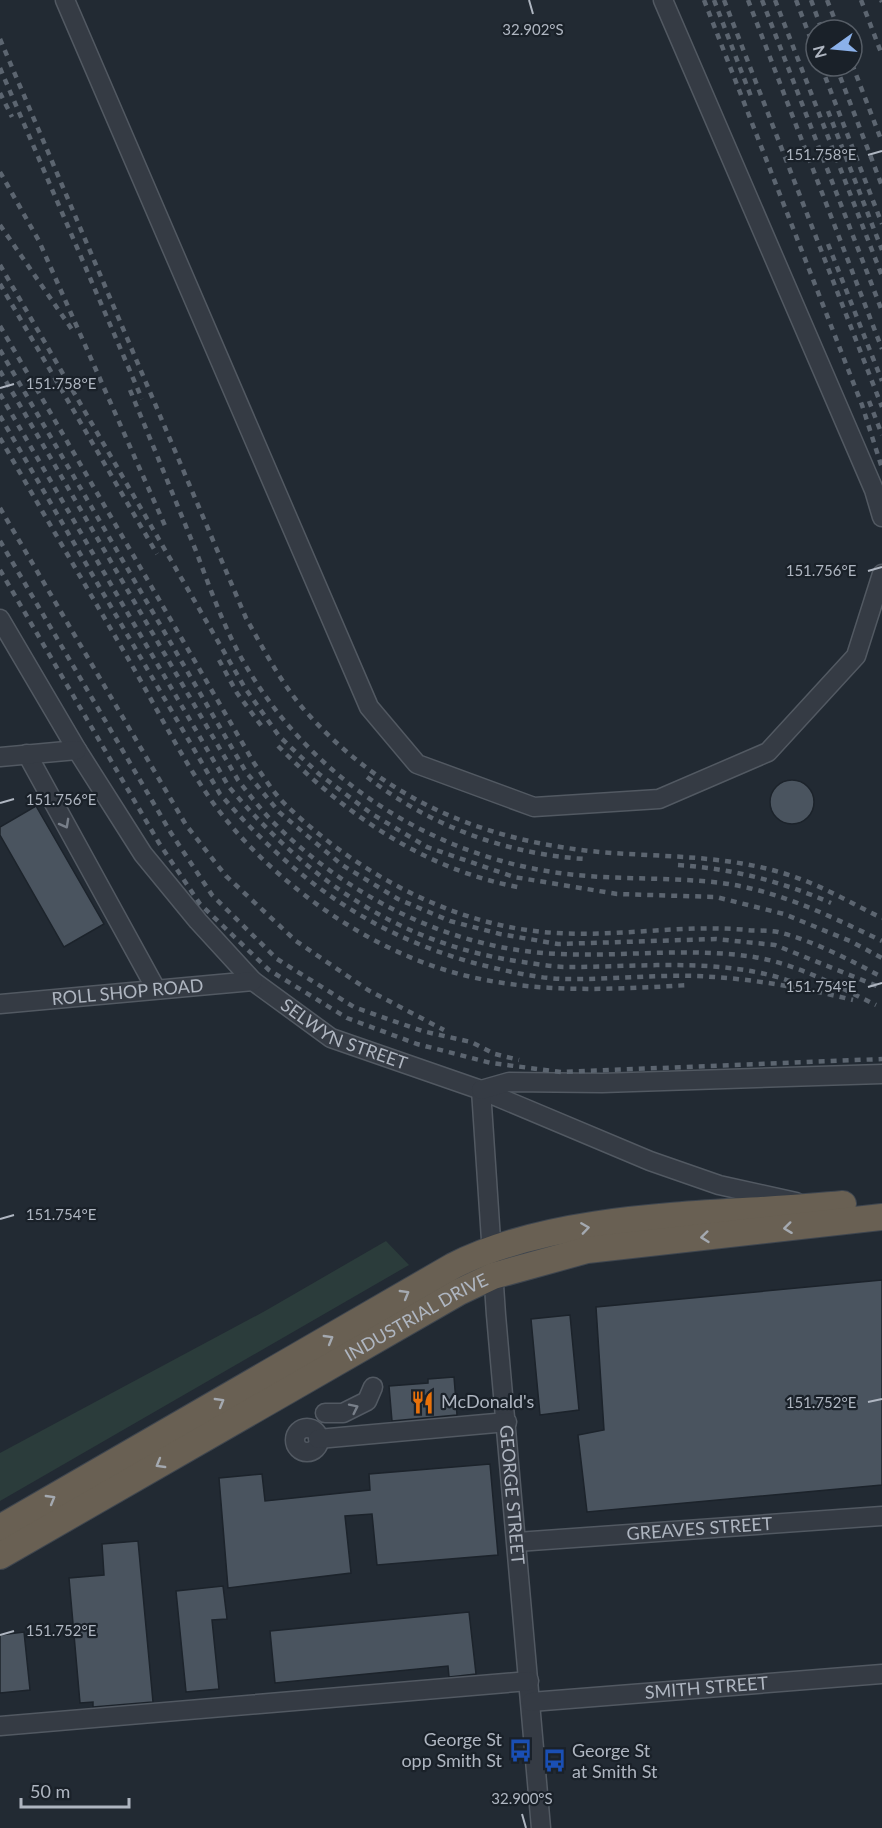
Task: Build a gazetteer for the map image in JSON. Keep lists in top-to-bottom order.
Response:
{
  "streets": {
    "highway": ["INDUSTRIAL DRIVE"],
    "street": [
      "ROLL SHOP ROAD",
      "SELWYN STREET",
      "GEORGE STREET",
      "GREAVES STREET",
      "SMITH STREET"
    ]
  },
  "crossings": [
    ["ROLL SHOP ROAD", "SELWYN STREET"],
    ["SELWYN STREET", "INDUSTRIAL DRIVE"],
    ["SELWYN STREET", "GEORGE STREET"],
    ["INDUSTRIAL DRIVE", "GEORGE STREET"],
    ["GEORGE STREET", "GREAVES STREET"],
    ["GEORGE STREET", "SMITH STREET"]
  ],
  "places": {
    "restaurant": ["McDonald's"],
    "bus stop": ["George St opp Smith St", "George St at Smith St"]
  },
  "scale_bar": "50 m",
  "north": "left",
  "coordinates": [
    "32.902°S",
    "151.758°E",
    "151.756°E",
    "151.754°E",
    "151.752°E",
    "32.900°S"
  ]
}
